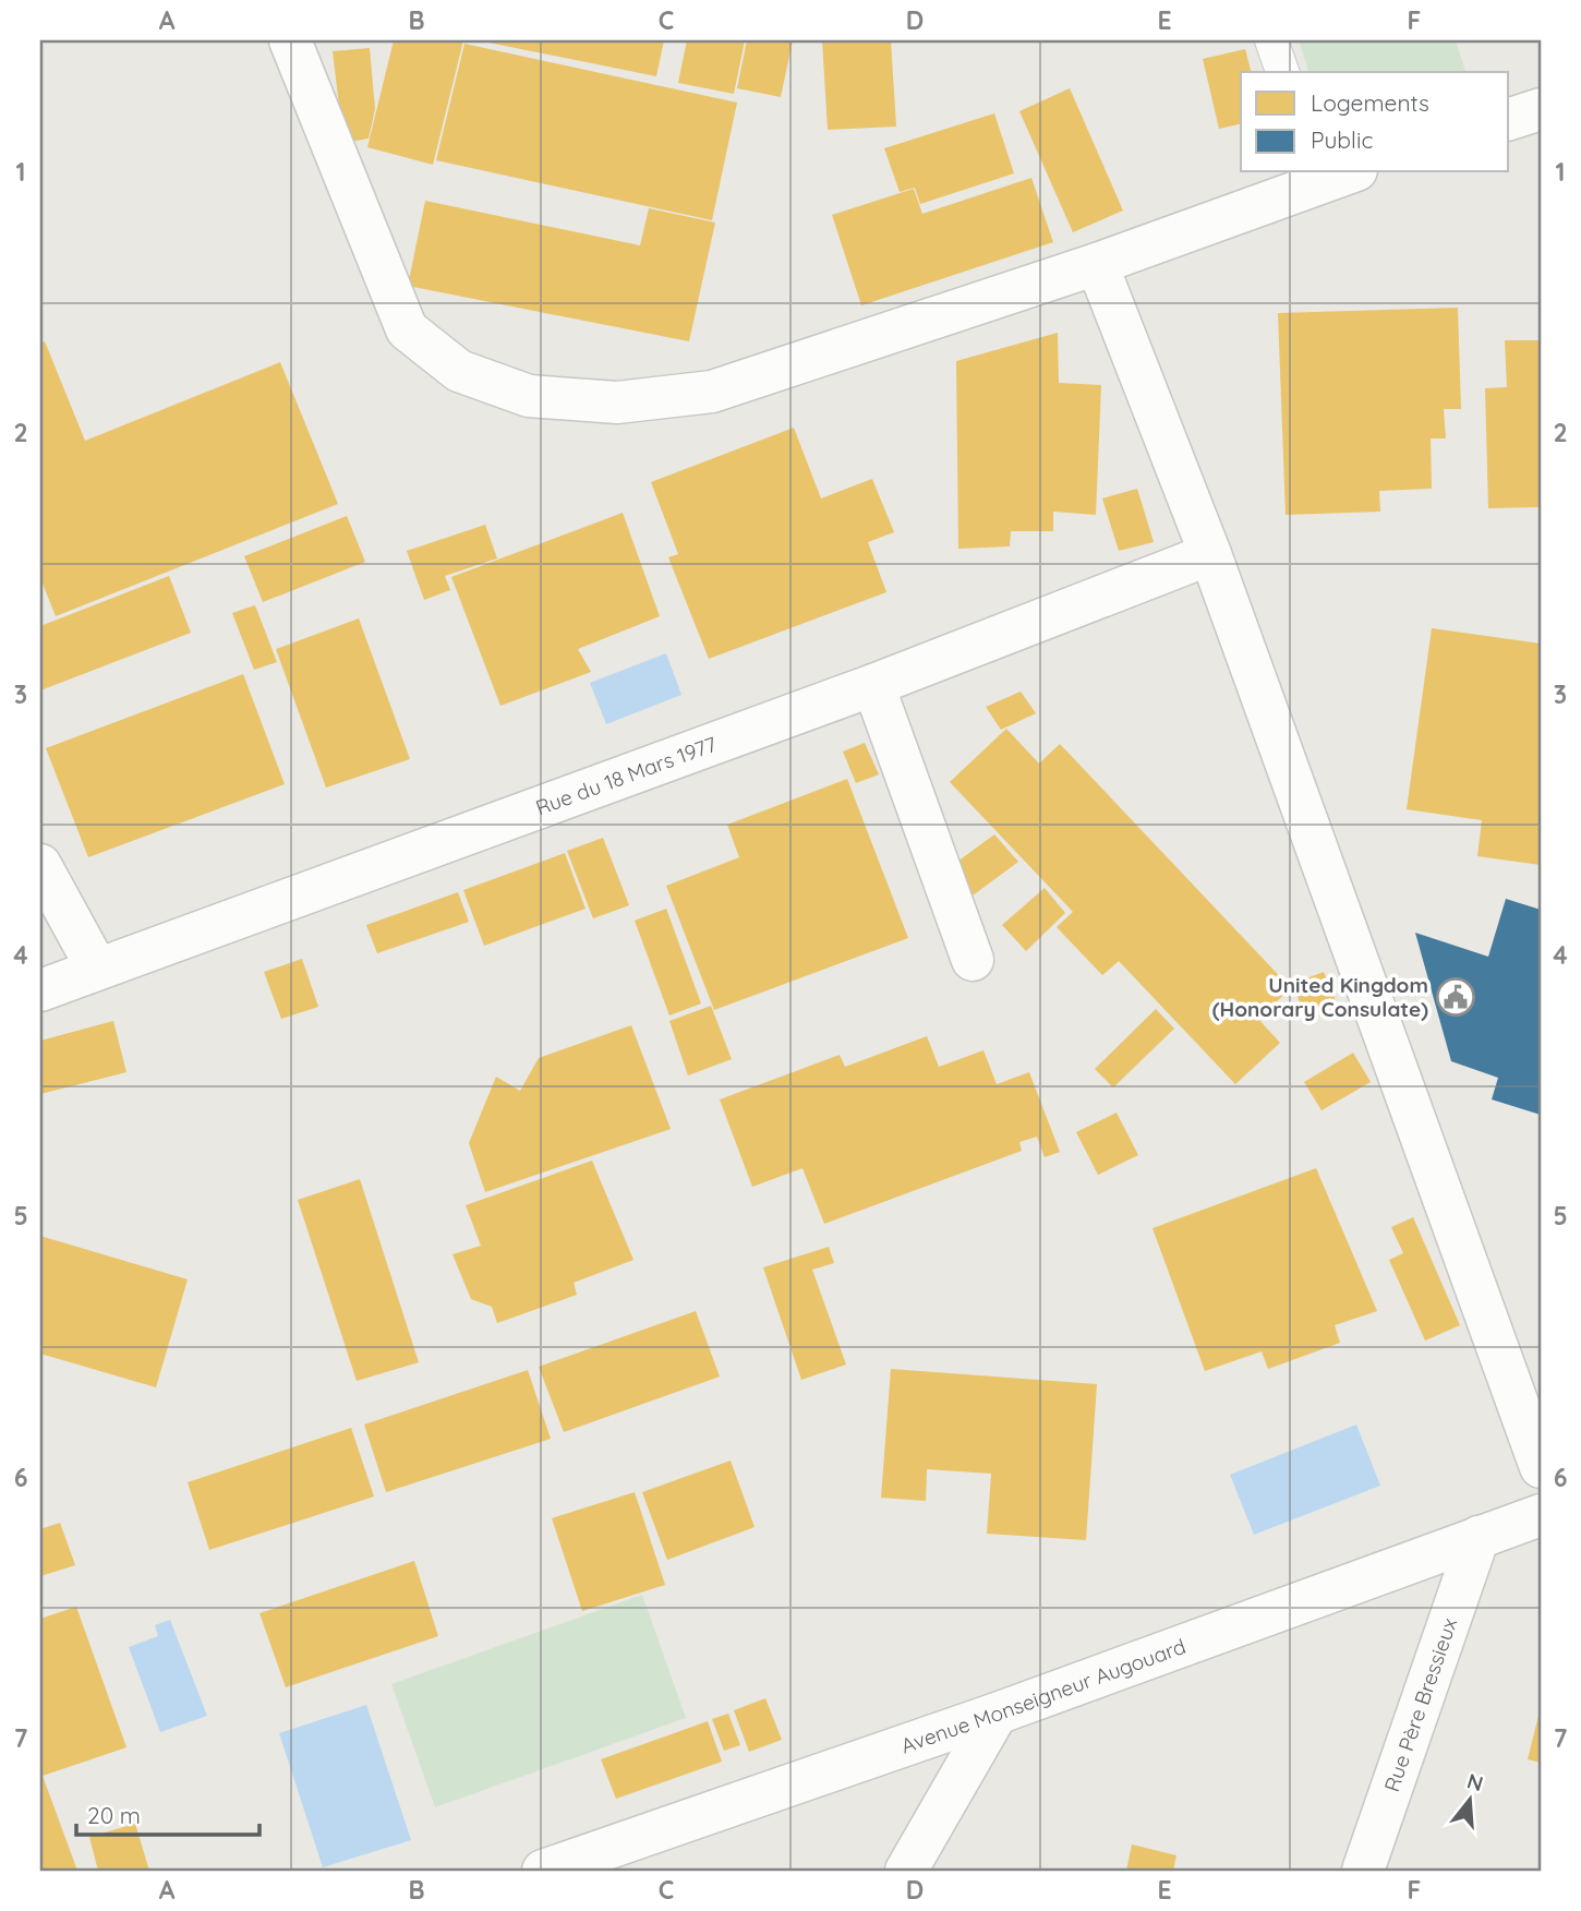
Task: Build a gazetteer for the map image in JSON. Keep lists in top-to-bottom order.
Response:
{
  "streets": {
    "street": ["Rue du 18 Mars 1977", "Avenue Monseigneur Augouard", "Rue Père Bressieux"]
  },
  "crossings": [
    ["Avenue Monseigneur Augouard", "Rue Père Bressieux"]
  ],
  "places": {
    "public building": ["United Kingdom (Honorary Consulate)"]
  },
  "legend": ["Logements", "Public"],
  "scale_bar": "20 m",
  "north": "top",
  "grid": {
    "columns": [
      "A",
      "B",
      "C",
      "D",
      "E",
      "F"
    ],
    "rows": [
      "1",
      "2",
      "3",
      "4",
      "5",
      "6",
      "7"
    ]
  }
}
